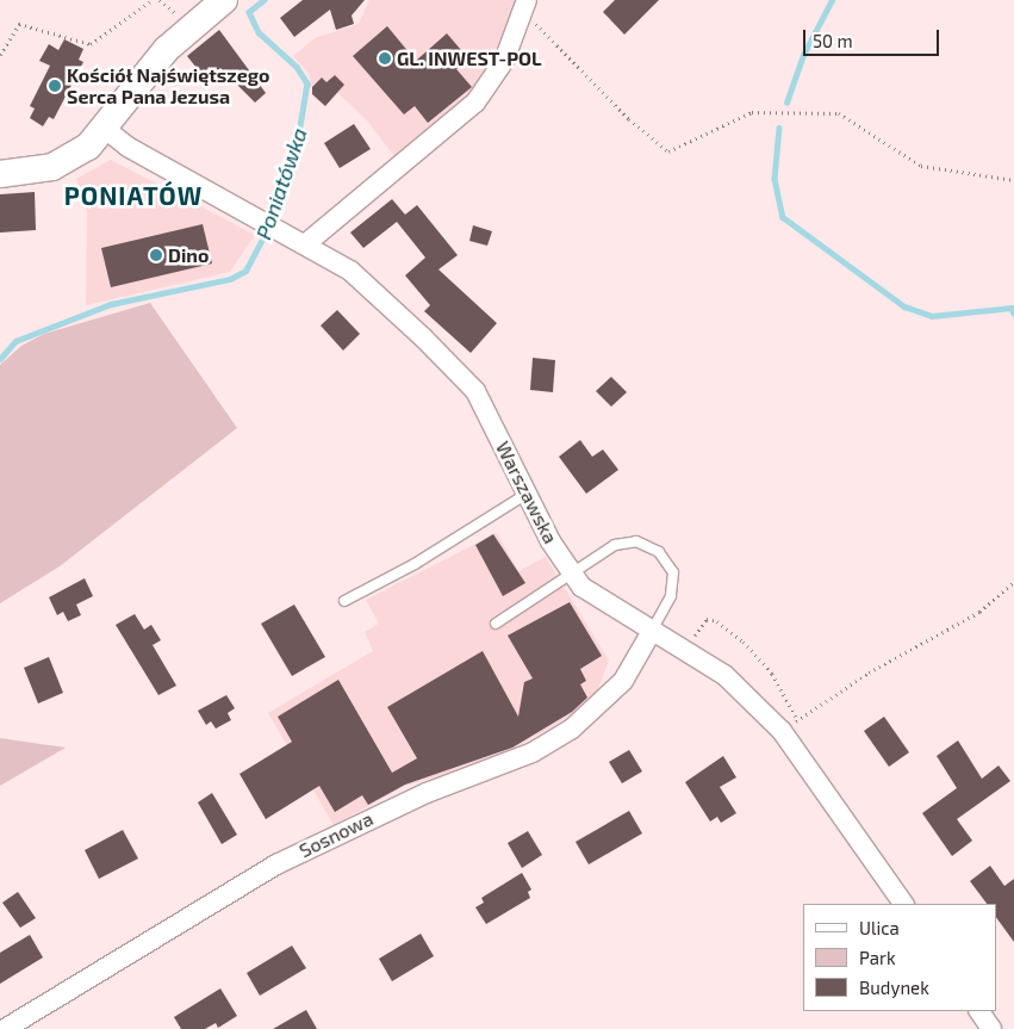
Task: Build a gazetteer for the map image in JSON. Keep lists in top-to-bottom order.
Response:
{
  "streets": {
    "street": ["Warszawska", "Sosnowa"]
  },
  "crossings": [
    ["Warszawska", "Sosnowa"]
  ],
  "districts": ["PONIATÓW"],
  "water": ["Poniatówka"],
  "places": ["GL. INWEST-POL", "Kościół Najświętszego Serca Pana Jezusa", "Dino"],
  "legend": ["Ulica", "Park", "Budynek"],
  "scale_bar": "50 m"
}
